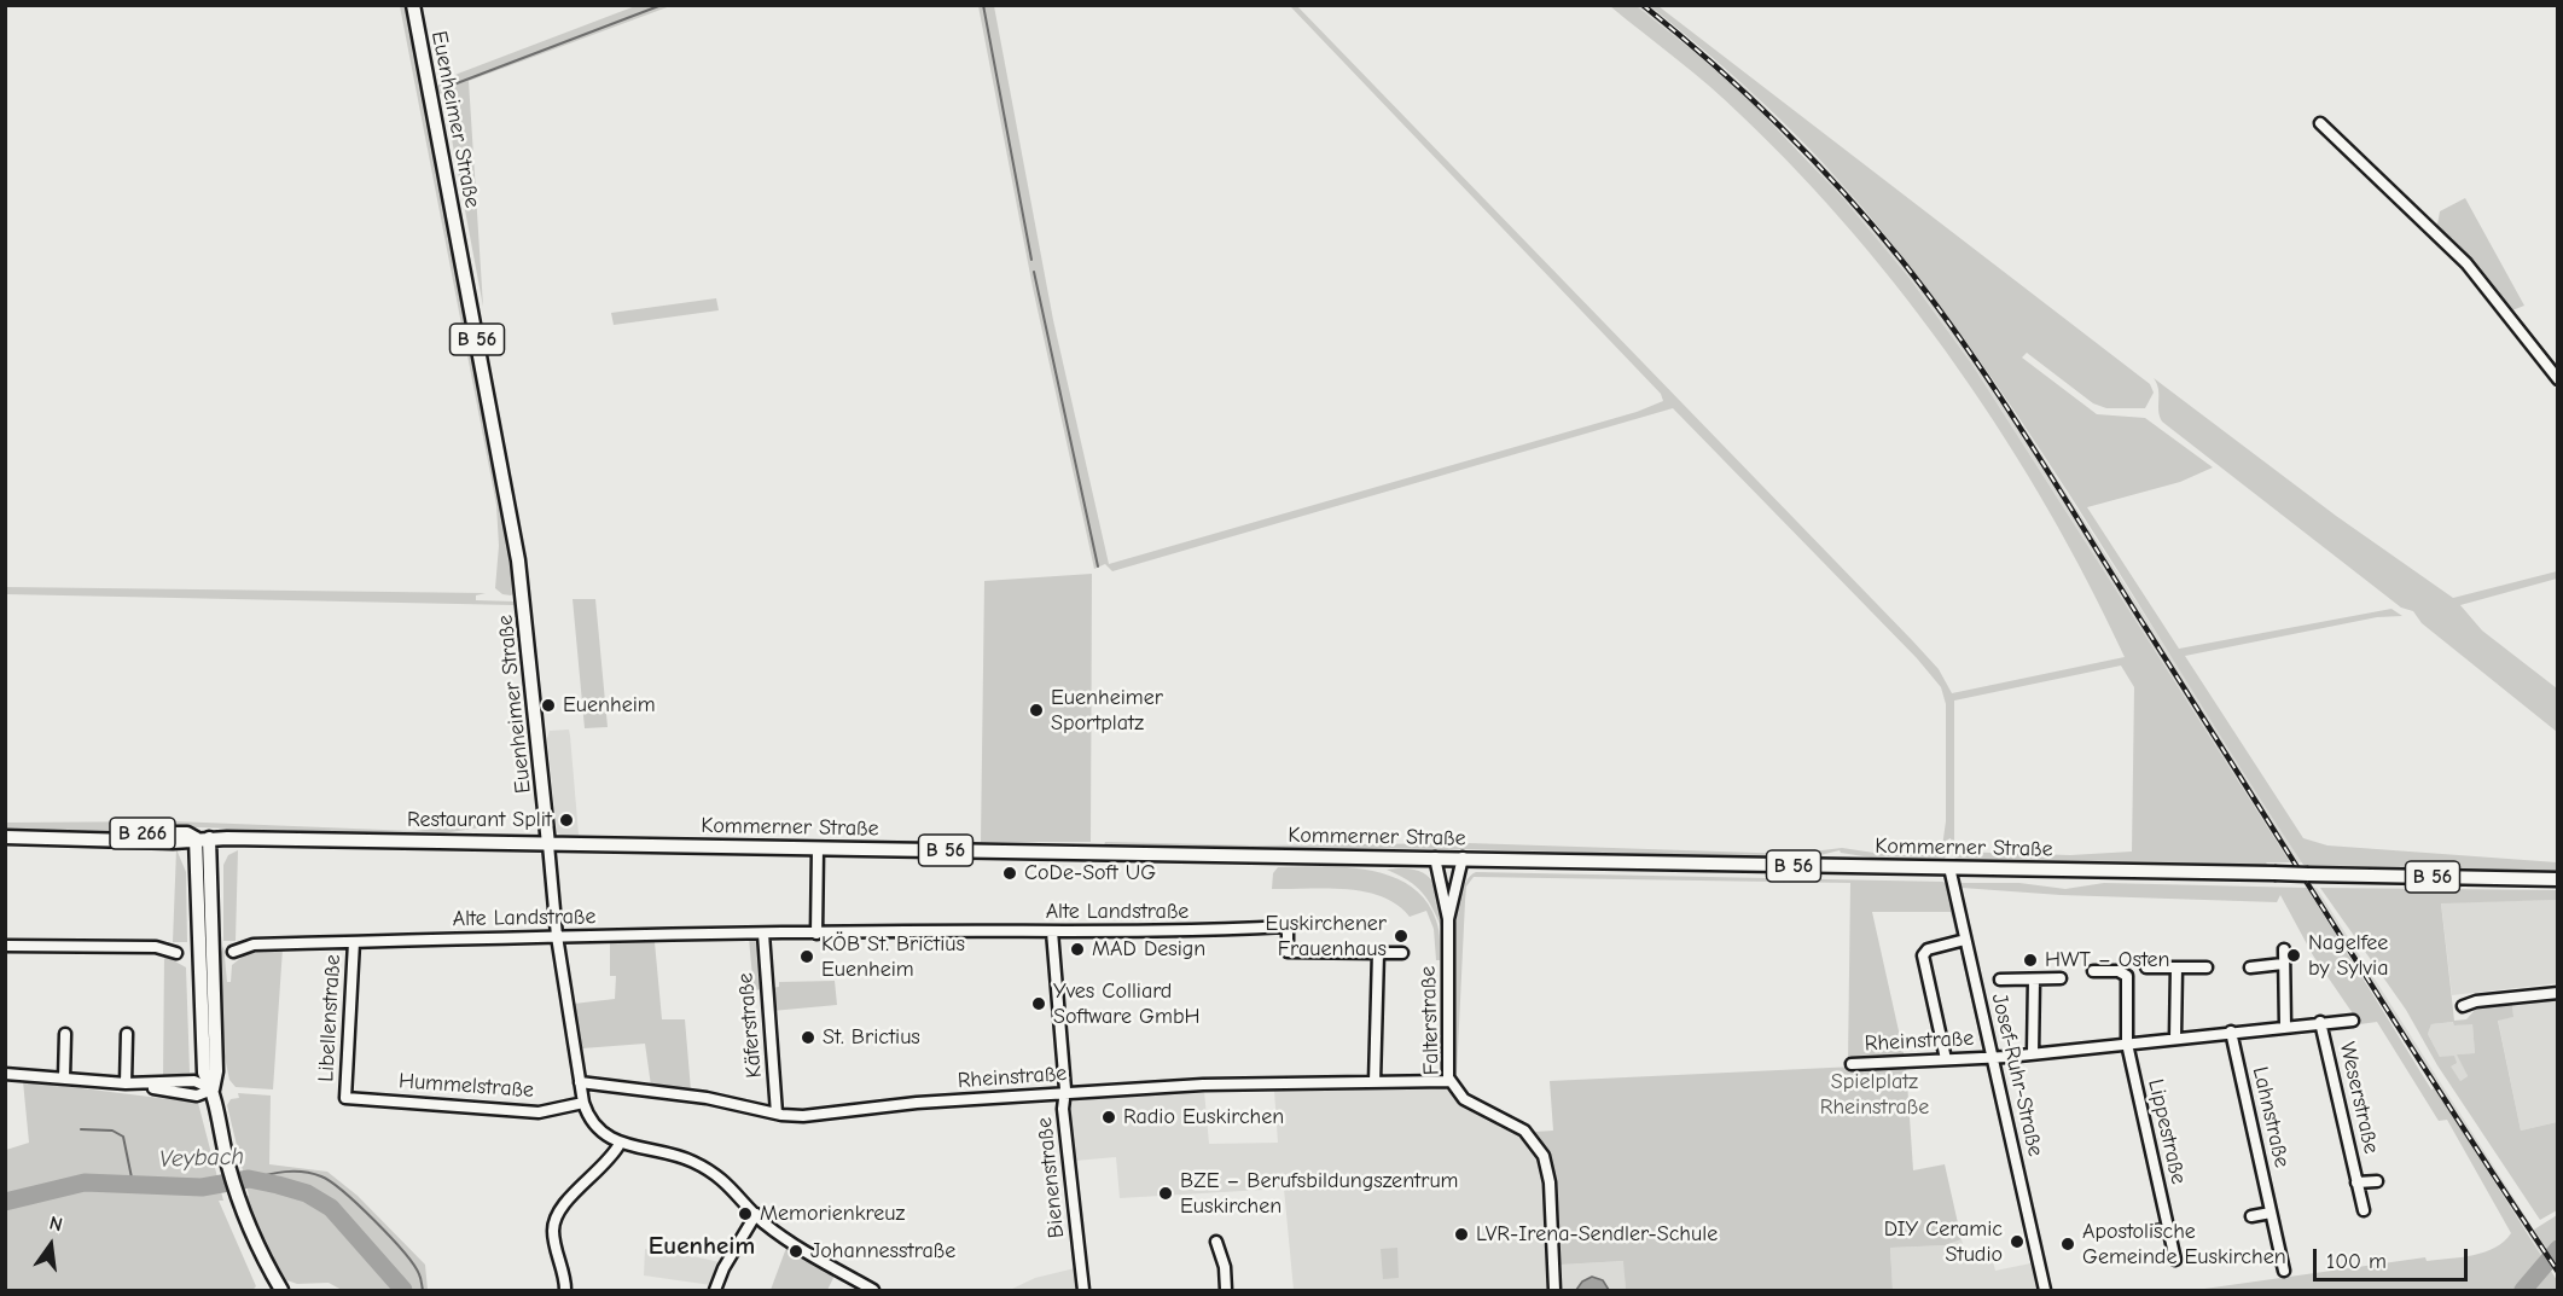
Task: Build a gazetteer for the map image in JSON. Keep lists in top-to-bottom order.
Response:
{
  "streets": {
    "main road": [
      "Euenheimer Straße",
      "B 56",
      "Kommerner Straße",
      "B 266"
    ],
    "street": [
      "Alte Landstraße",
      "Libellenstraße",
      "Falterstraße",
      "Käferstraße",
      "Rheinstraße",
      "Josef-Ruhr-Straße",
      "Hummelstraße",
      "Weserstraße",
      "Lahnstraße",
      "Lippestraße",
      "Bienenstraße"
    ]
  },
  "crossings": [
    ["Euenheimer Straße", "Kommerner Straße"],
    ["Euenheimer Straße", "Alte Landstraße"],
    ["Euenheimer Straße", "Rheinstraße"],
    ["Euenheimer Straße", "Hummelstraße"],
    ["Kommerner Straße", "Falterstraße"],
    ["Kommerner Straße", "Josef-Ruhr-Straße"],
    ["Alte Landstraße", "Libellenstraße"],
    ["Alte Landstraße", "Käferstraße"],
    ["Alte Landstraße", "Bienenstraße"],
    ["Libellenstraße", "Hummelstraße"],
    ["Falterstraße", "Rheinstraße"],
    ["Käferstraße", "Rheinstraße"],
    ["Rheinstraße", "Josef-Ruhr-Straße"],
    ["Rheinstraße", "Weserstraße"],
    ["Rheinstraße", "Lahnstraße"],
    ["Rheinstraße", "Lippestraße"],
    ["Rheinstraße", "Bienenstraße"]
  ],
  "districts": ["Euenheim"],
  "water": ["Veybach"],
  "parks": ["Spielplatz Rheinstraße"],
  "places": [
    "Euenheim",
    "Euenheimer Sportplatz",
    "Restaurant Split",
    "CoDe-Soft UG",
    "Euskirchener Frauenhaus",
    "MAD Design",
    "Nagelfee by Sylvia",
    "KÖB St. Brictius Euenheim",
    "HWT – Osten",
    "Yves Colliard Software GmbH",
    "St. Brictius",
    "Radio Euskirchen",
    "BZE – Berufsbildungszentrum Euskirchen",
    "Memorienkreuz",
    "LVR-Irena-Sendler-Schule",
    "DIY Ceramic Studio",
    "Apostolische Gemeinde Euskirchen",
    "Johannesstraße"
  ],
  "scale_bar": "100 m",
  "north": "top"
}
